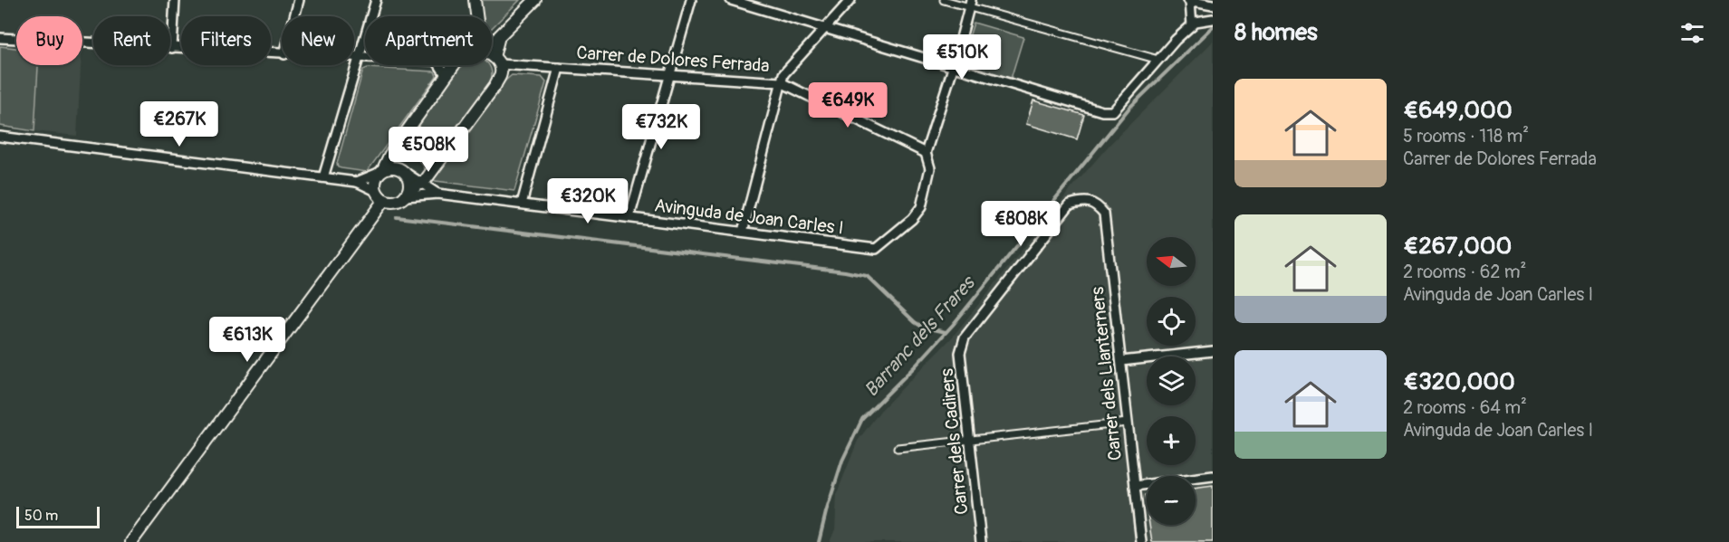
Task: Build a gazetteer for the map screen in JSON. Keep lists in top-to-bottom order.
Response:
{
  "streets": {
    "street": [
      "Carrer de Dolores Ferrada",
      "Avinguda de Joan Carles I",
      "Carrer dels Llanterners",
      "Carrer dels Cadirers"
    ]
  },
  "crossings": [
    ["Carrer de Dolores Ferrada", "Avinguda de Joan Carles I"],
    ["Carrer dels Llanterners", "Carrer dels Cadirers"]
  ],
  "water": ["Barranc dels Frares"],
  "scale_bar": "50 m",
  "north": "left",
  "page": {
    "heading": "8 homes",
    "chip": [
      "Buy",
      "Rent",
      "Filters",
      "New",
      "Apartment"
    ],
    "price": [
      "€510K",
      "€649K",
      "€267K",
      "€732K",
      "€508K",
      "€320K",
      "€808K",
      "€613K"
    ],
    "list": [
      {
        "name": "€649,000",
        "note": "5 rooms · 118 m² · Carrer de Dolores Ferrada"
      },
      {
        "name": "€267,000",
        "note": "2 rooms · 62 m² · Avinguda de Joan Carles I"
      },
      {
        "name": "€320,000",
        "note": "2 rooms · 64 m² · Avinguda de Joan Carles I"
      }
    ],
    "map_buttons": ["+", "−"],
    "scale": "50 m"
  }
}
